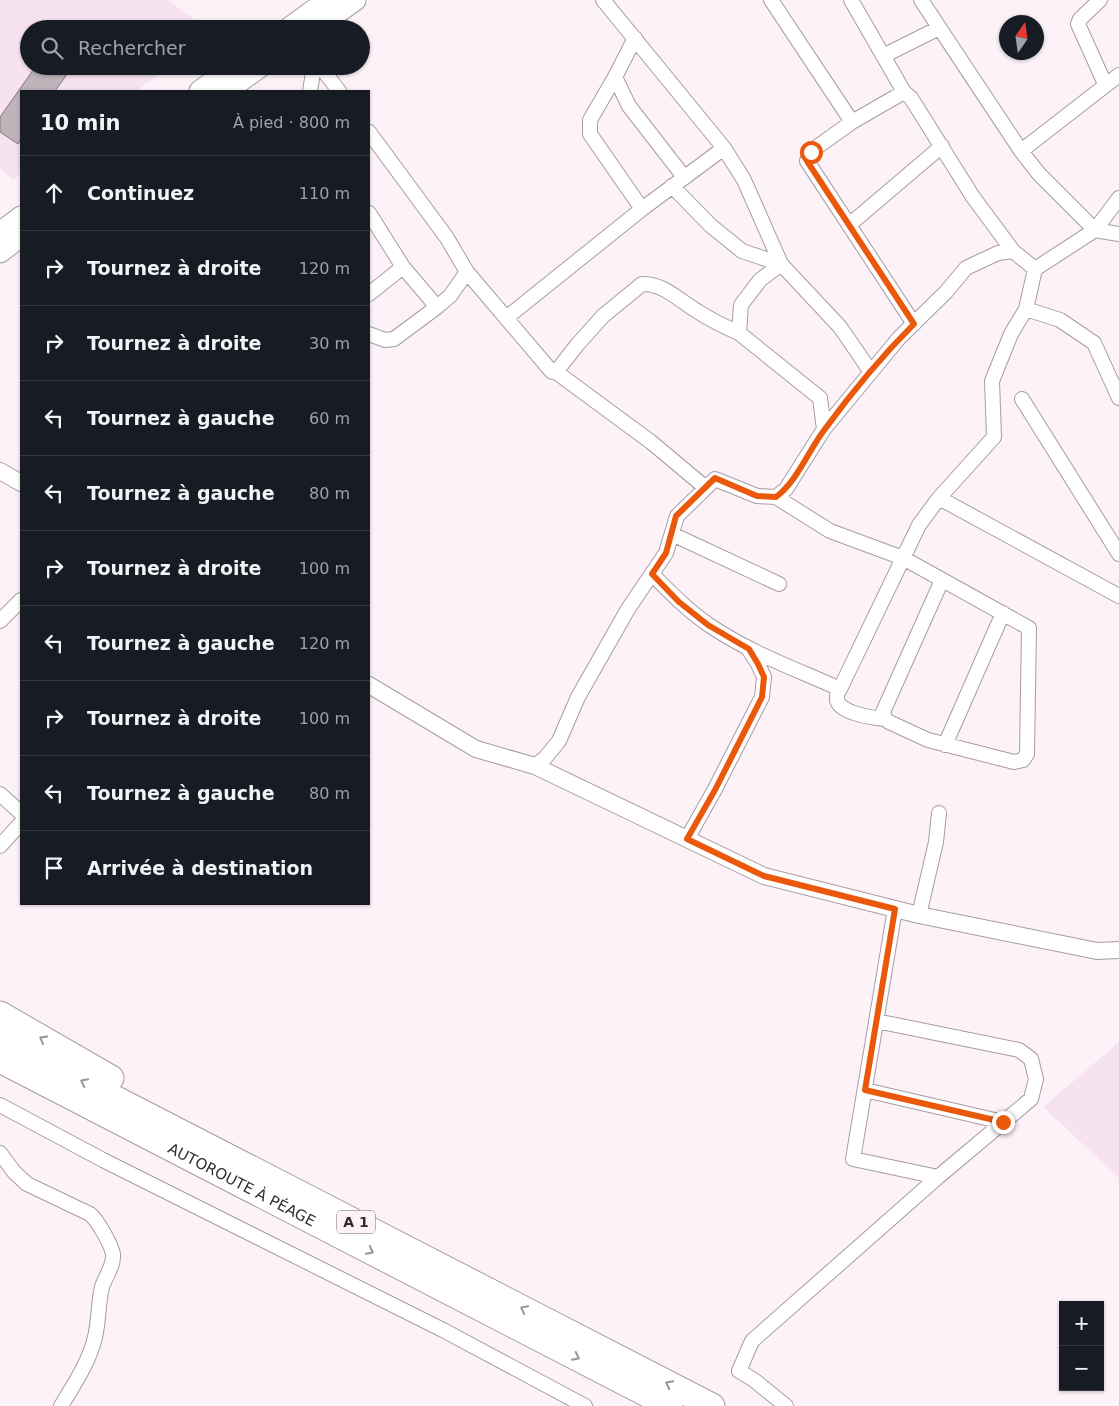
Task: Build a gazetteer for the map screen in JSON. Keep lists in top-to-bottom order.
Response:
{
  "streets": {
    "highway": ["AUTOROUTE À PÉAGE", "A 1"]
  },
  "crossings": [
    ["AUTOROUTE À PÉAGE", "A 1"]
  ],
  "north": "top",
  "page": {
    "search": "Rechercher",
    "heading": ["10 min", "À pied · 800 m"],
    "list": [
      ["Continuez", "110 m"],
      ["Tournez à droite", "120 m"],
      ["Tournez à droite", "30 m"],
      ["Tournez à gauche", "60 m"],
      ["Tournez à gauche", "80 m"],
      ["Tournez à droite", "100 m"],
      ["Tournez à gauche", "120 m"],
      ["Tournez à droite", "100 m"],
      ["Tournez à gauche", "80 m"],
      "Arrivée à destination"
    ],
    "map_buttons": ["+", "−"]
  }
}
